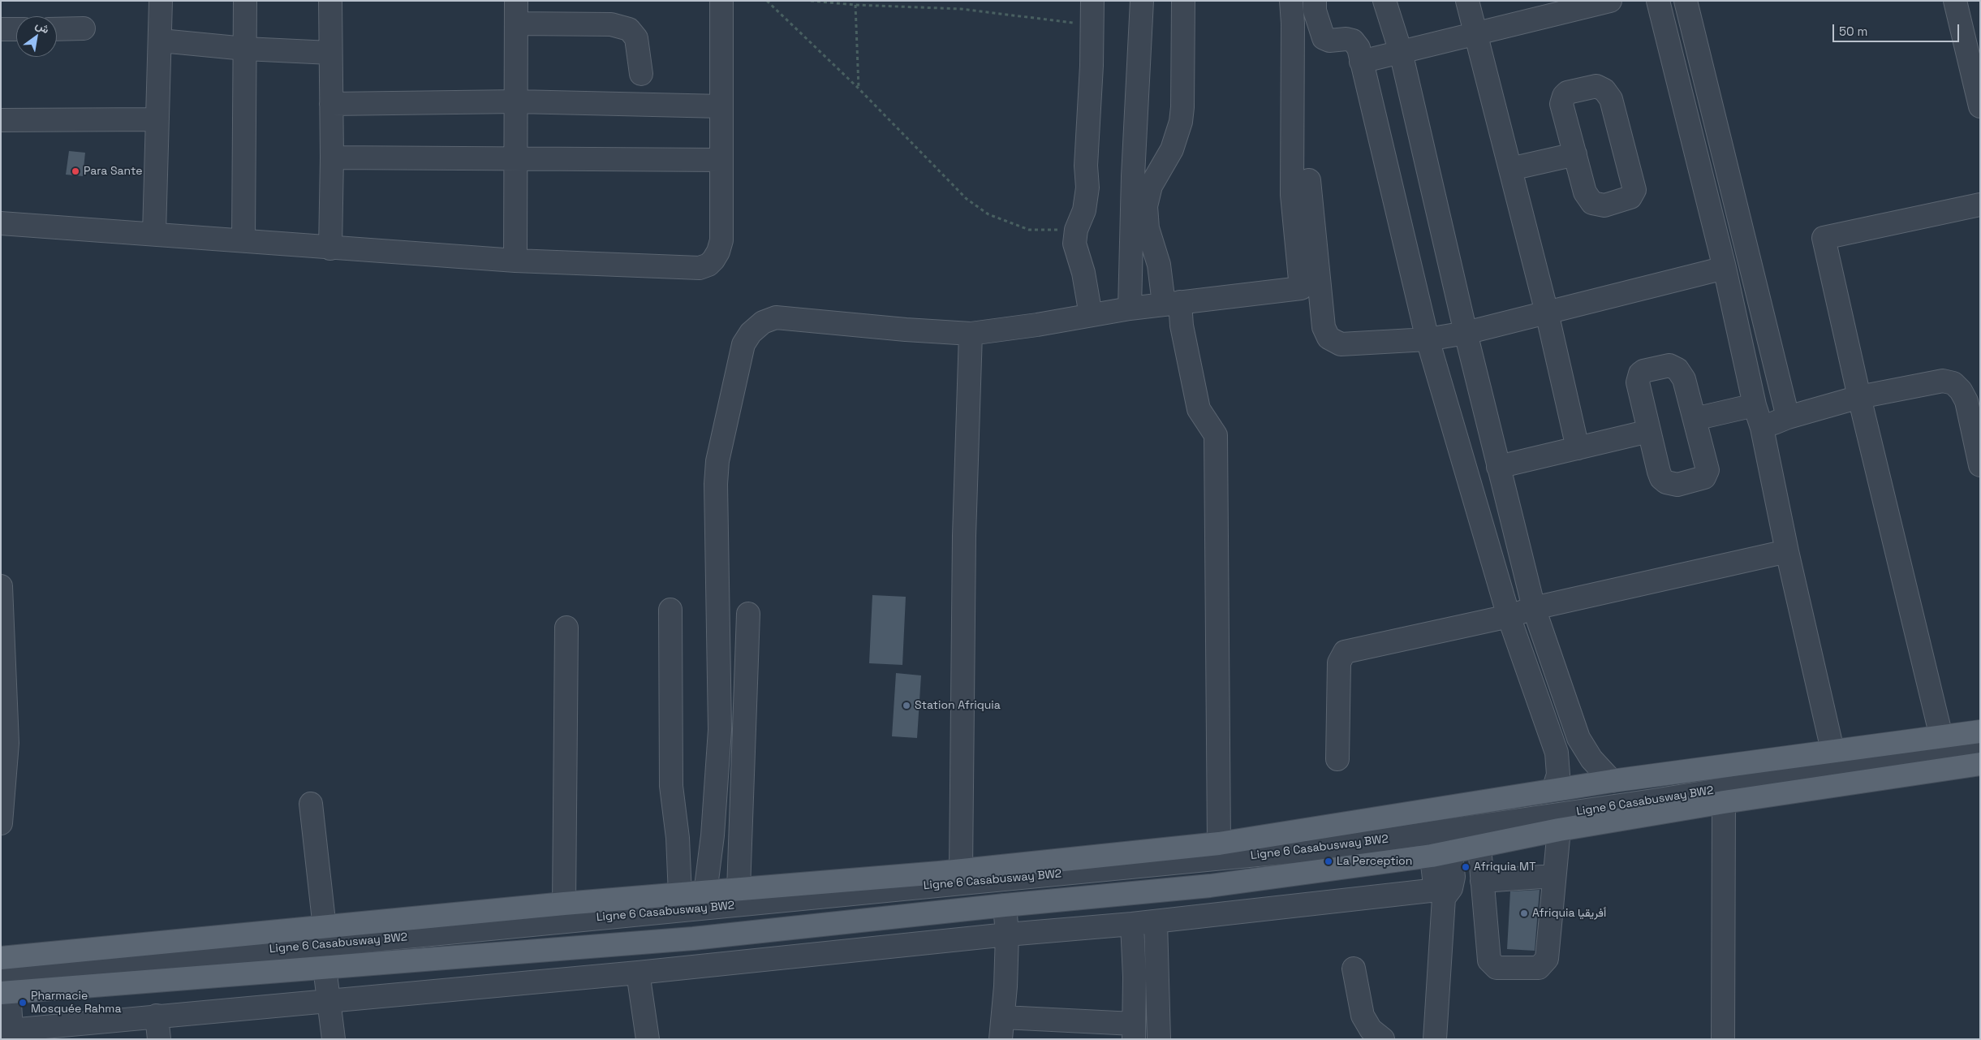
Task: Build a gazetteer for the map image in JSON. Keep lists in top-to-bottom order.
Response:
{
  "streets": {
    "street": ["Ligne 6 Casabusway BW2"]
  },
  "places": [
    "Para Sante",
    "Station Afriquia",
    "La Perception",
    "Afriquia MT",
    "Afriquia أفريقيا",
    "Pharmacie Mosquée Rahma"
  ],
  "scale_bar": "50 m",
  "north": "top right"
}
